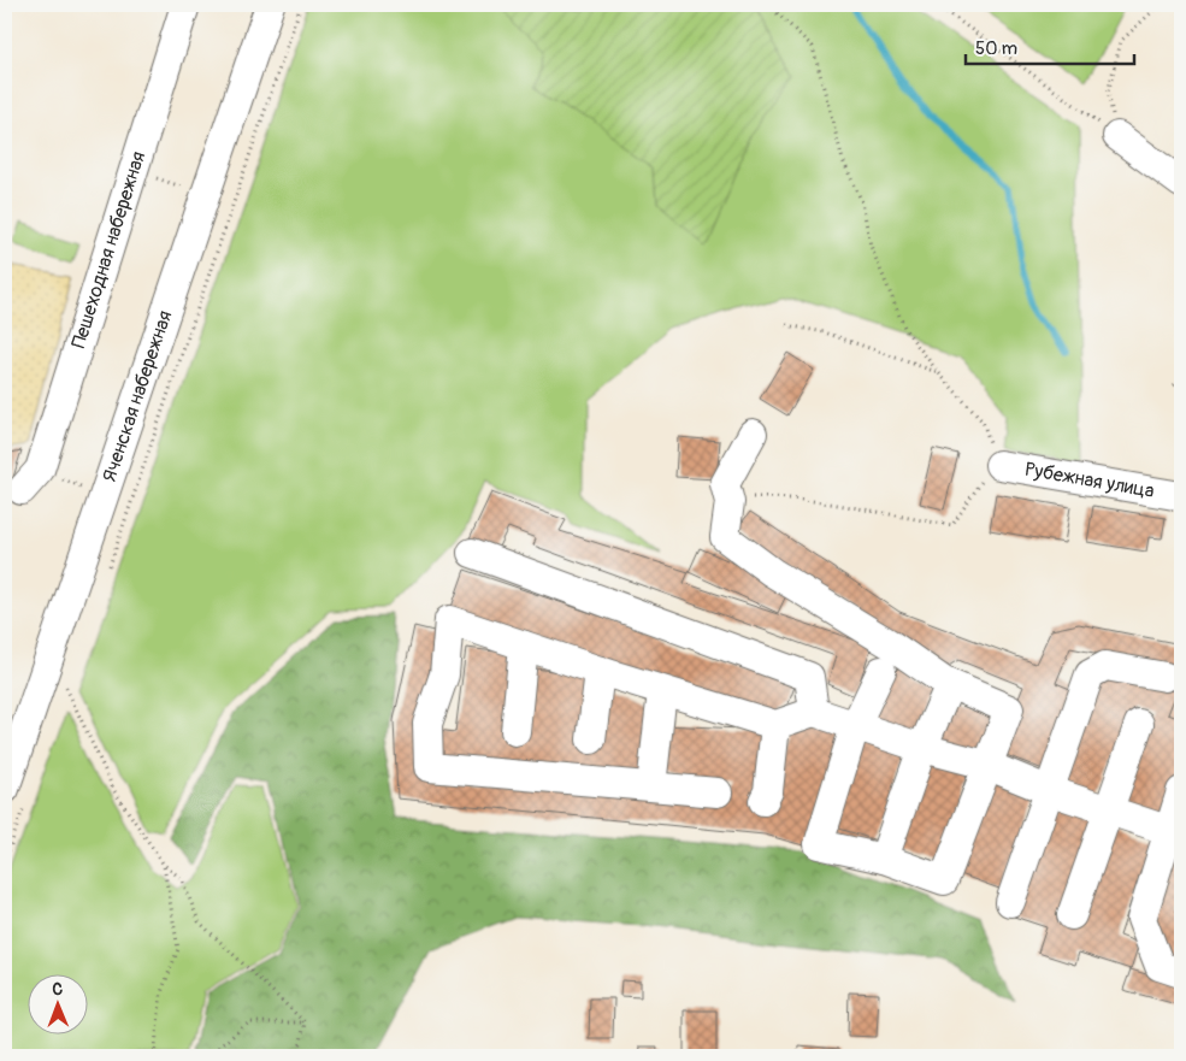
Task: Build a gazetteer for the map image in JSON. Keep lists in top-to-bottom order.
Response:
{
  "streets": {
    "street": ["Пешеходная набережная", "Яченская набережная", "Рубежная улица"]
  },
  "scale_bar": "50 m",
  "north": "top"
}
